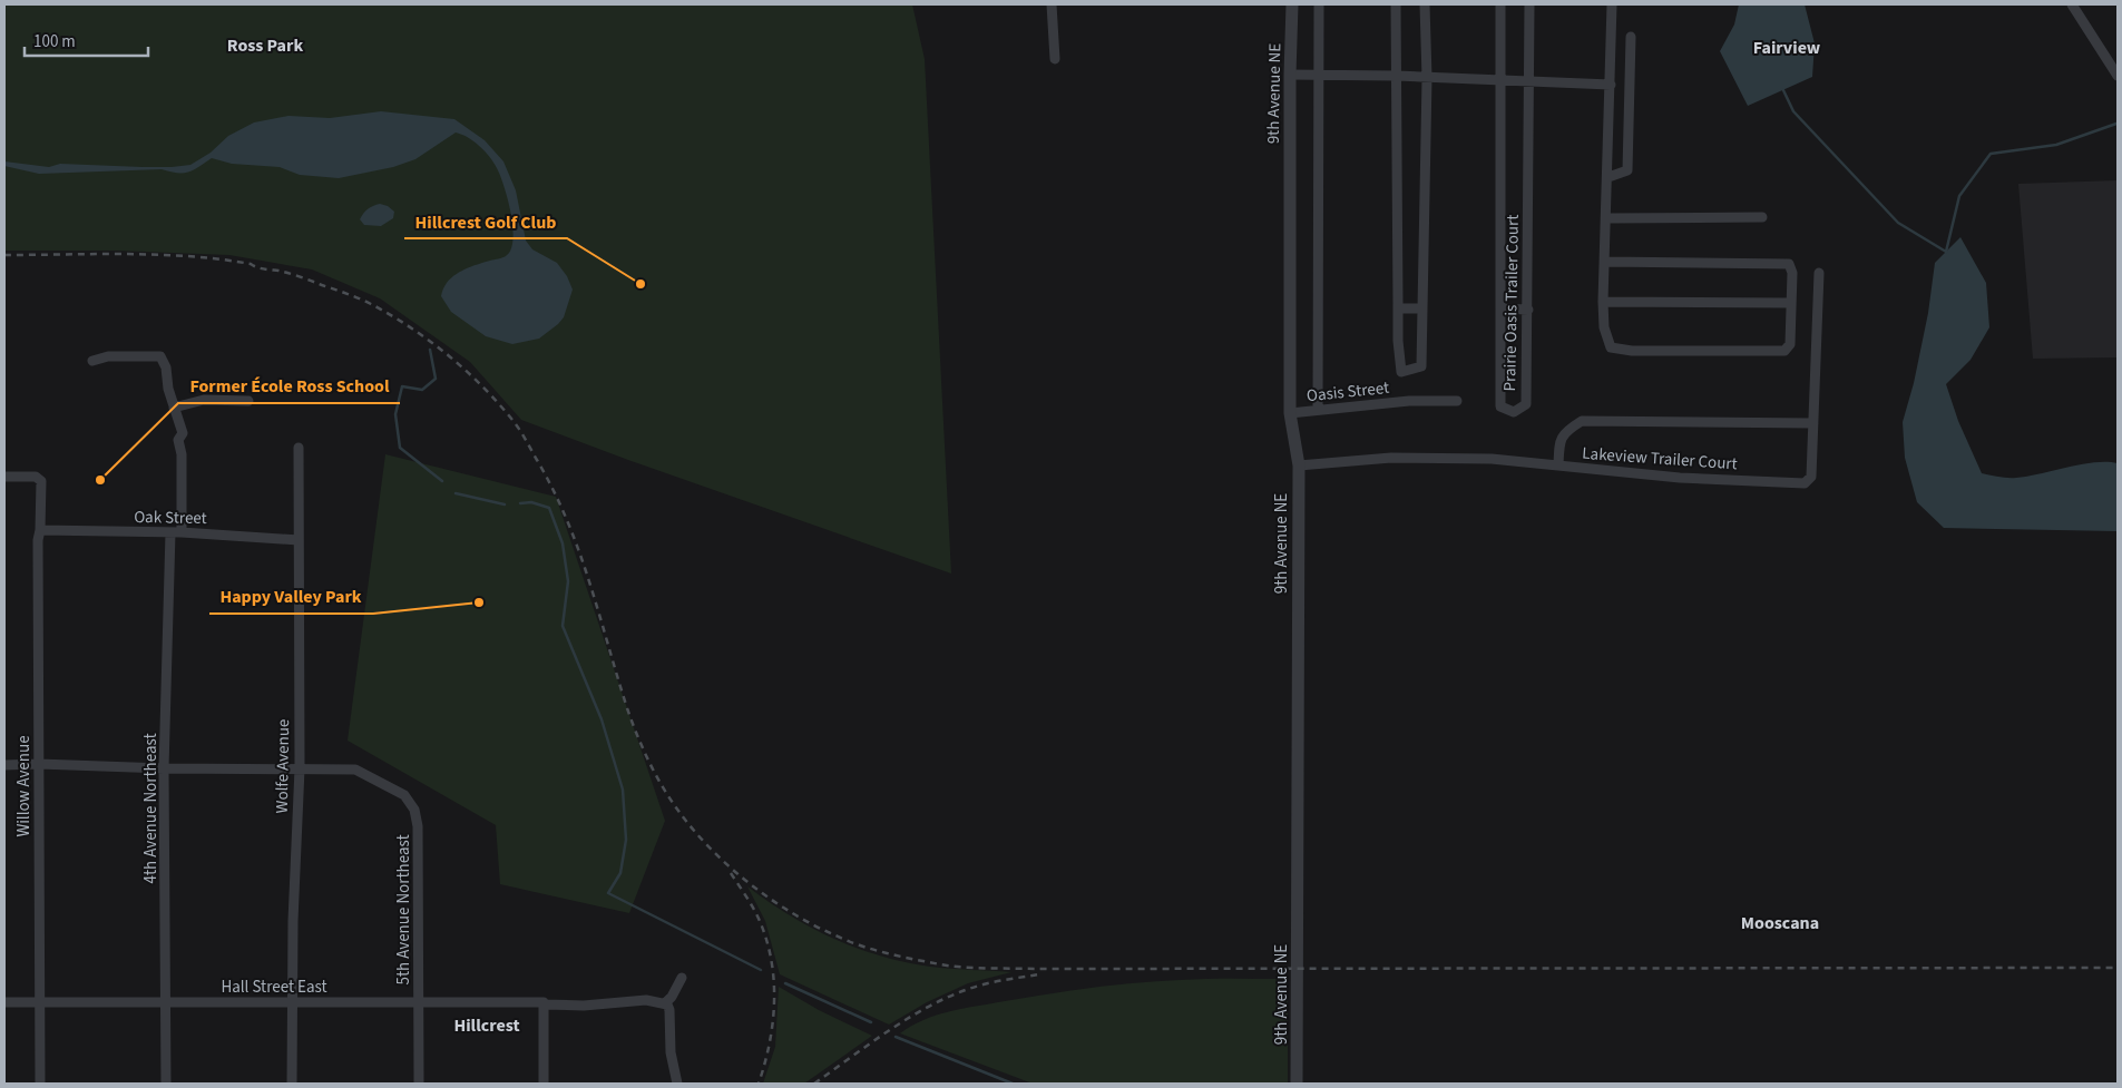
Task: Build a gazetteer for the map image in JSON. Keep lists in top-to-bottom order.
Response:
{
  "streets": {
    "street": [
      "9th Avenue NE",
      "Prairie Oasis Trailer Court",
      "Oasis Street",
      "Lakeview Trailer Court",
      "Oak Street",
      "Wolfe Avenue",
      "Willow Avenue",
      "4th Avenue Northeast",
      "5th Avenue Northeast",
      "Hall Street East"
    ]
  },
  "crossings": [
    ["9th Avenue NE", "Oasis Street"],
    ["9th Avenue NE", "Lakeview Trailer Court"],
    ["Oak Street", "Wolfe Avenue"],
    ["Oak Street", "Willow Avenue"],
    ["Oak Street", "4th Avenue Northeast"],
    ["Wolfe Avenue", "5th Avenue Northeast"],
    ["Wolfe Avenue", "Hall Street East"],
    ["Willow Avenue", "Hall Street East"],
    ["4th Avenue Northeast", "Hall Street East"],
    ["5th Avenue Northeast", "Hall Street East"]
  ],
  "districts": [
    "Ross Park",
    "Fairview",
    "Mooscana",
    "Hillcrest"
  ],
  "places": ["Hillcrest Golf Club", "Former École Ross School", "Happy Valley Park"],
  "scale_bar": "100 m"
}
